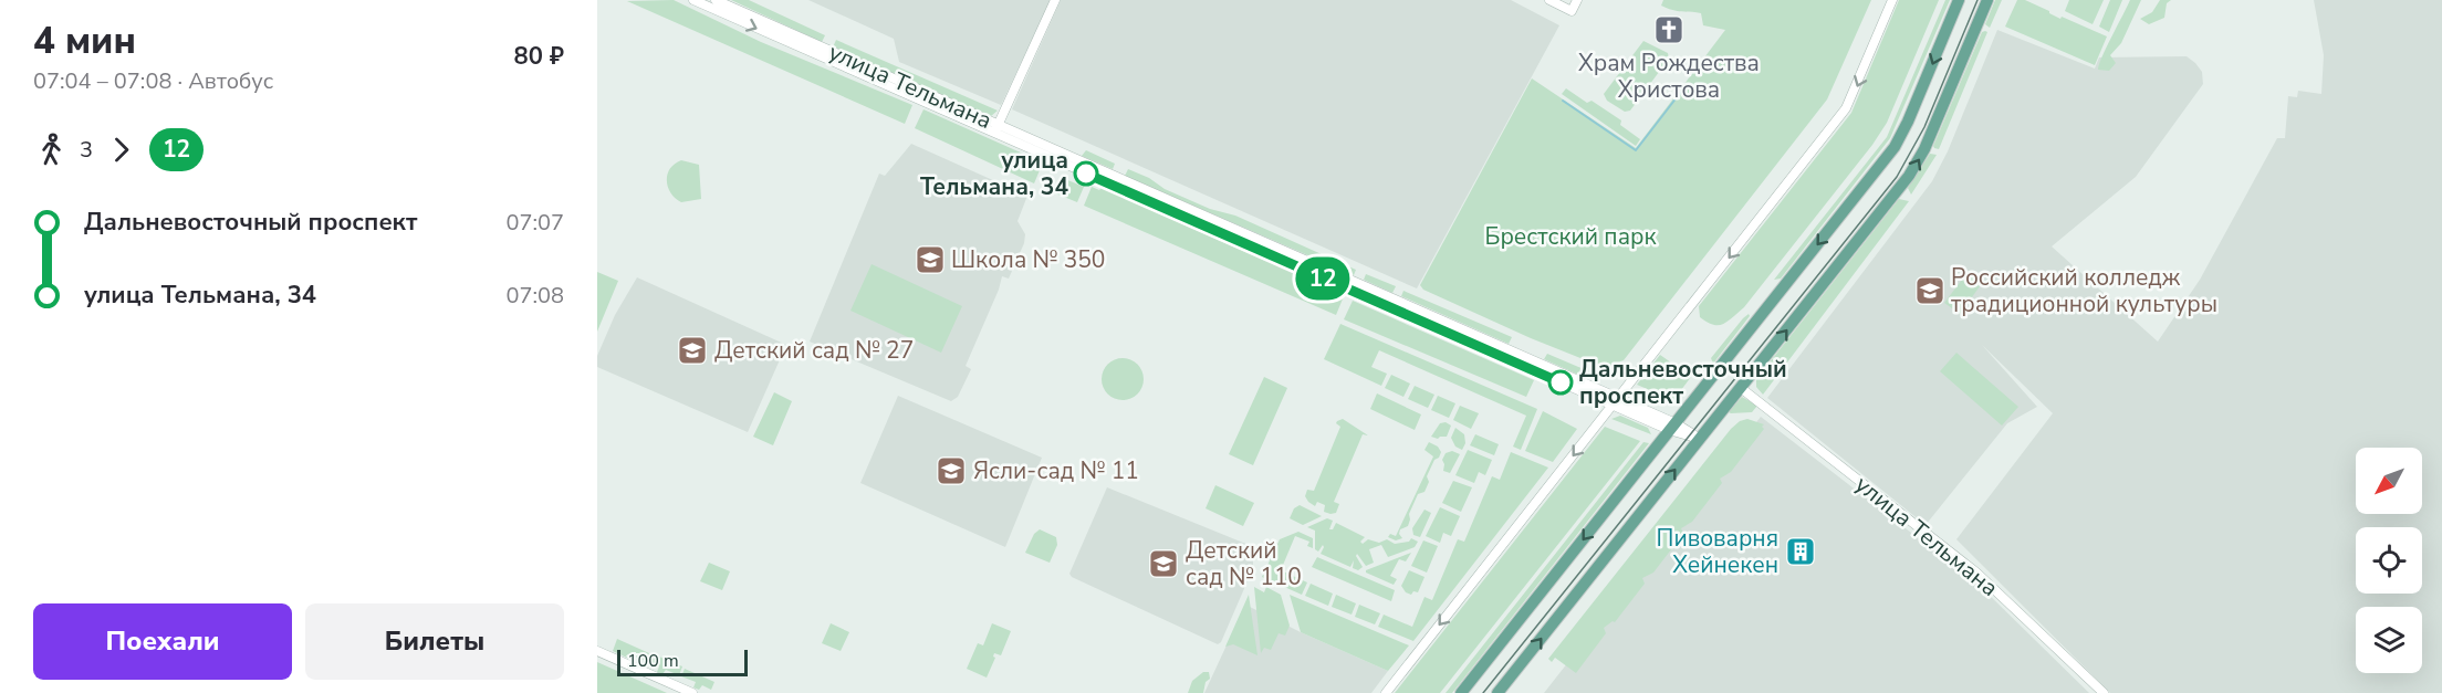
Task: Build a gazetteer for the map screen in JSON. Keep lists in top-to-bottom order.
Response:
{
  "streets": {
    "street": ["улица Тельмана"]
  },
  "parks": ["Брестский парк"],
  "places": {
    "church": ["Храм Рождества Христова"],
    "other": ["улица Тельмана, 34", "Дальневосточный проспект"],
    "school or university": [
      "Школа № 350",
      "Российский колледж традиционной культуры",
      "Детский сад № 27",
      "Ясли-сад № 11",
      "Детский сад № 110"
    ],
    "building": ["Пивоварня Хейнекен"]
  },
  "lines": ["bus line 12"],
  "scale_bar": "100 m",
  "north": "bottom left",
  "page": {
    "heading": ["4 мин", "07:04 – 07:08 · Автобус", "80 ₽"],
    "on_map": "12",
    "legs": ["3", "12"],
    "list": [
      {
        "name": "Дальневосточный проспект",
        "value": "07:07"
      },
      {
        "name": "улица Тельмана, 34",
        "value": "07:08"
      }
    ],
    "buttons": ["Поехали", "Билеты"],
    "scale": "100 m"
  }
}
